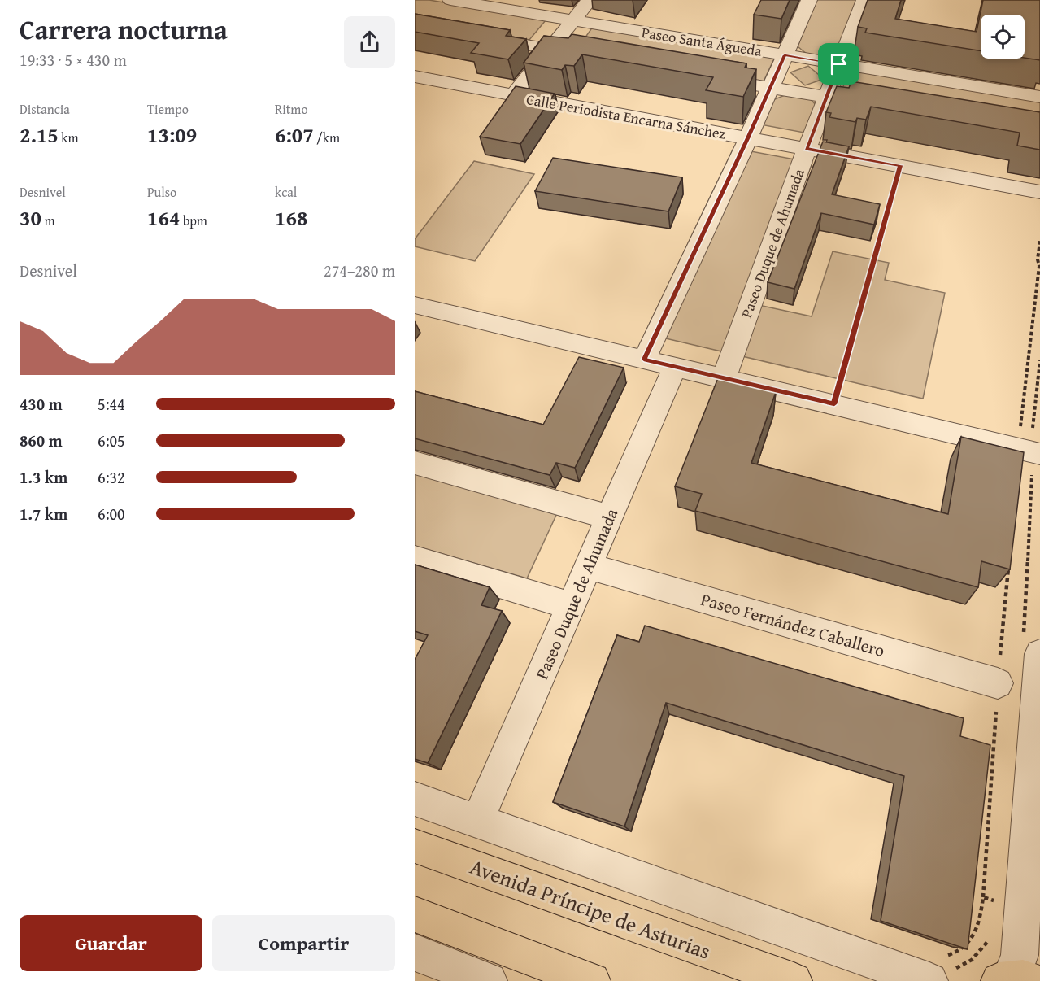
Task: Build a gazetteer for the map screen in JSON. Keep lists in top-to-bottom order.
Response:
{
  "streets": {
    "main road": ["Avenida Príncipe de Asturias"],
    "street": [
      "Paseo Santa Águeda",
      "Calle Periodista Encarna Sánchez",
      "Paseo Duque de Ahumada",
      "Paseo Fernández Caballero"
    ]
  },
  "crossings": [
    ["Paseo Santa Águeda", "Paseo Duque de Ahumada"],
    ["Calle Periodista Encarna Sánchez", "Paseo Duque de Ahumada"],
    ["Paseo Duque de Ahumada", "Paseo Fernández Caballero"]
  ],
  "page": {
    "heading": ["Carrera nocturna", "19:33 · 5 × 430 m"],
    "stats": [
      ["Distancia", "2.15 km"],
      ["Tiempo", "13:09"],
      ["Ritmo", "6:07 /km"],
      ["Desnivel", "30 m"],
      ["Pulso", "164 bpm"],
      ["kcal", "168"]
    ],
    "chart": ["Desnivel", "274–280 m"],
    "list": [
      {
        "name": "430 m",
        "note": "5:44"
      },
      {
        "name": "860 m",
        "note": "6:05"
      },
      {
        "name": "1.3 km",
        "note": "6:32"
      },
      {
        "name": "1.7 km",
        "note": "6:00"
      }
    ],
    "buttons": ["Guardar", "Compartir"]
  }
}
